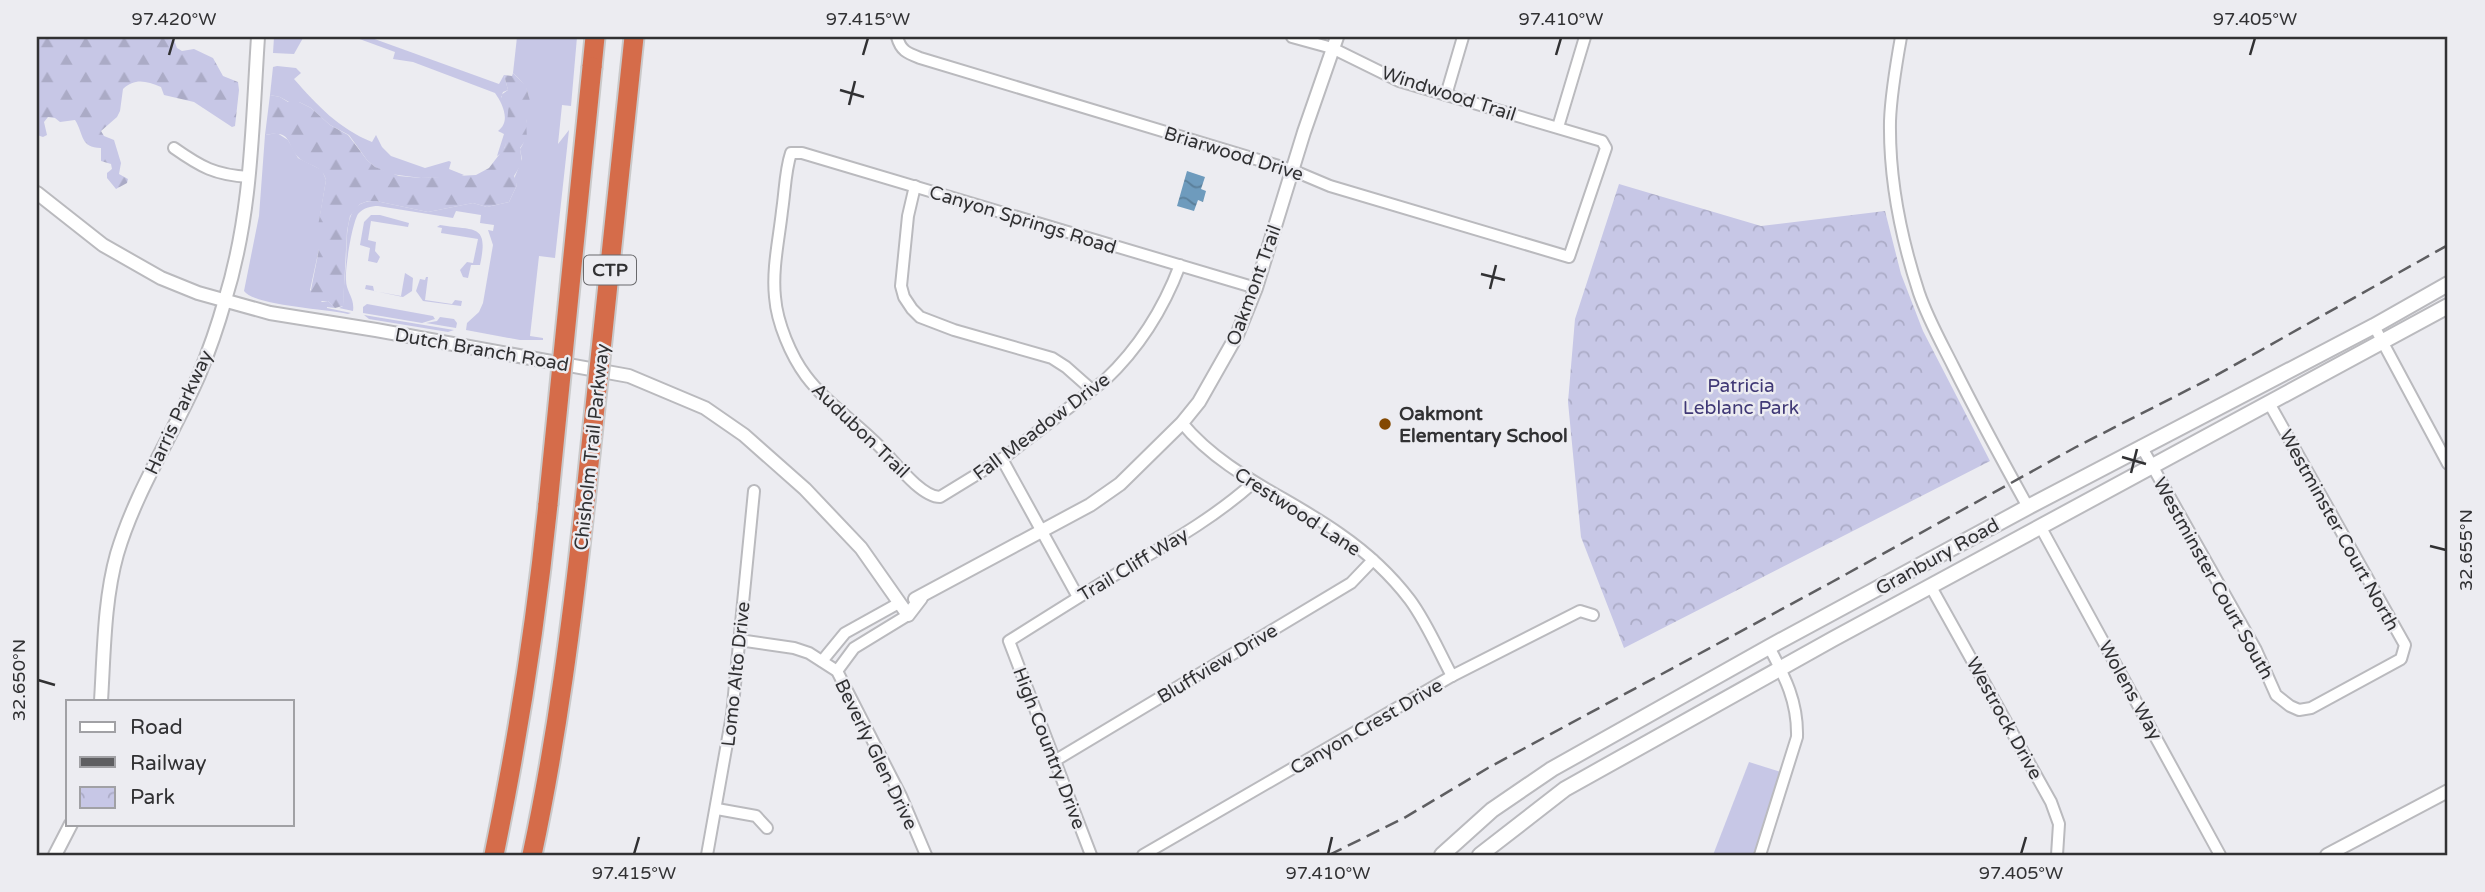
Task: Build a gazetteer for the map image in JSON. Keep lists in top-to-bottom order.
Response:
{
  "streets": {
    "highway": ["CTP", "Chisholm Trail Parkway"],
    "main road": ["Granbury Road"],
    "street": [
      "Windwood Trail",
      "Briarwood Drive",
      "Canyon Springs Road",
      "Oakmont Trail",
      "Dutch Branch Road",
      "Harris Parkway",
      "Fall Meadow Drive",
      "Audubon Trail",
      "Crestwood Lane",
      "Westminster Court North",
      "Trail Cliff Way",
      "Westminster Court South",
      "Bluffview Drive",
      "Lomo Alto Drive",
      "Wolens Way",
      "Westrock Drive",
      "Canyon Crest Drive",
      "High Country Drive",
      "Beverly Glen Drive"
    ]
  },
  "crossings": [
    ["Windwood Trail", "Briarwood Drive"],
    ["Windwood Trail", "Oakmont Trail"],
    ["Briarwood Drive", "Oakmont Trail"],
    ["Canyon Springs Road", "Oakmont Trail"],
    ["Canyon Springs Road", "Fall Meadow Drive"],
    ["Canyon Springs Road", "Audubon Trail"],
    ["Oakmont Trail", "Dutch Branch Road"],
    ["Oakmont Trail", "Crestwood Lane"],
    ["Oakmont Trail", "Beverly Glen Drive"],
    ["Dutch Branch Road", "Harris Parkway"],
    ["Fall Meadow Drive", "Audubon Trail"],
    ["Crestwood Lane", "Trail Cliff Way"],
    ["Crestwood Lane", "Bluffview Drive"],
    ["Crestwood Lane", "Canyon Crest Drive"],
    ["Westminster Court North", "Granbury Road"],
    ["Westminster Court North", "Westminster Court South"],
    ["Granbury Road", "Westminster Court South"],
    ["Granbury Road", "Wolens Way"],
    ["Granbury Road", "Westrock Drive"],
    ["Trail Cliff Way", "High Country Drive"],
    ["Bluffview Drive", "High Country Drive"],
    ["Lomo Alto Drive", "Beverly Glen Drive"]
  ],
  "parks": ["Patricia Leblanc Park"],
  "places": ["Oakmont Elementary School"],
  "legend": ["Road", "Railway", "Park"],
  "coordinates": [
    "97.420°W",
    "97.415°W",
    "97.410°W",
    "97.405°W",
    "32.655°N",
    "32.650°N"
  ]
}
